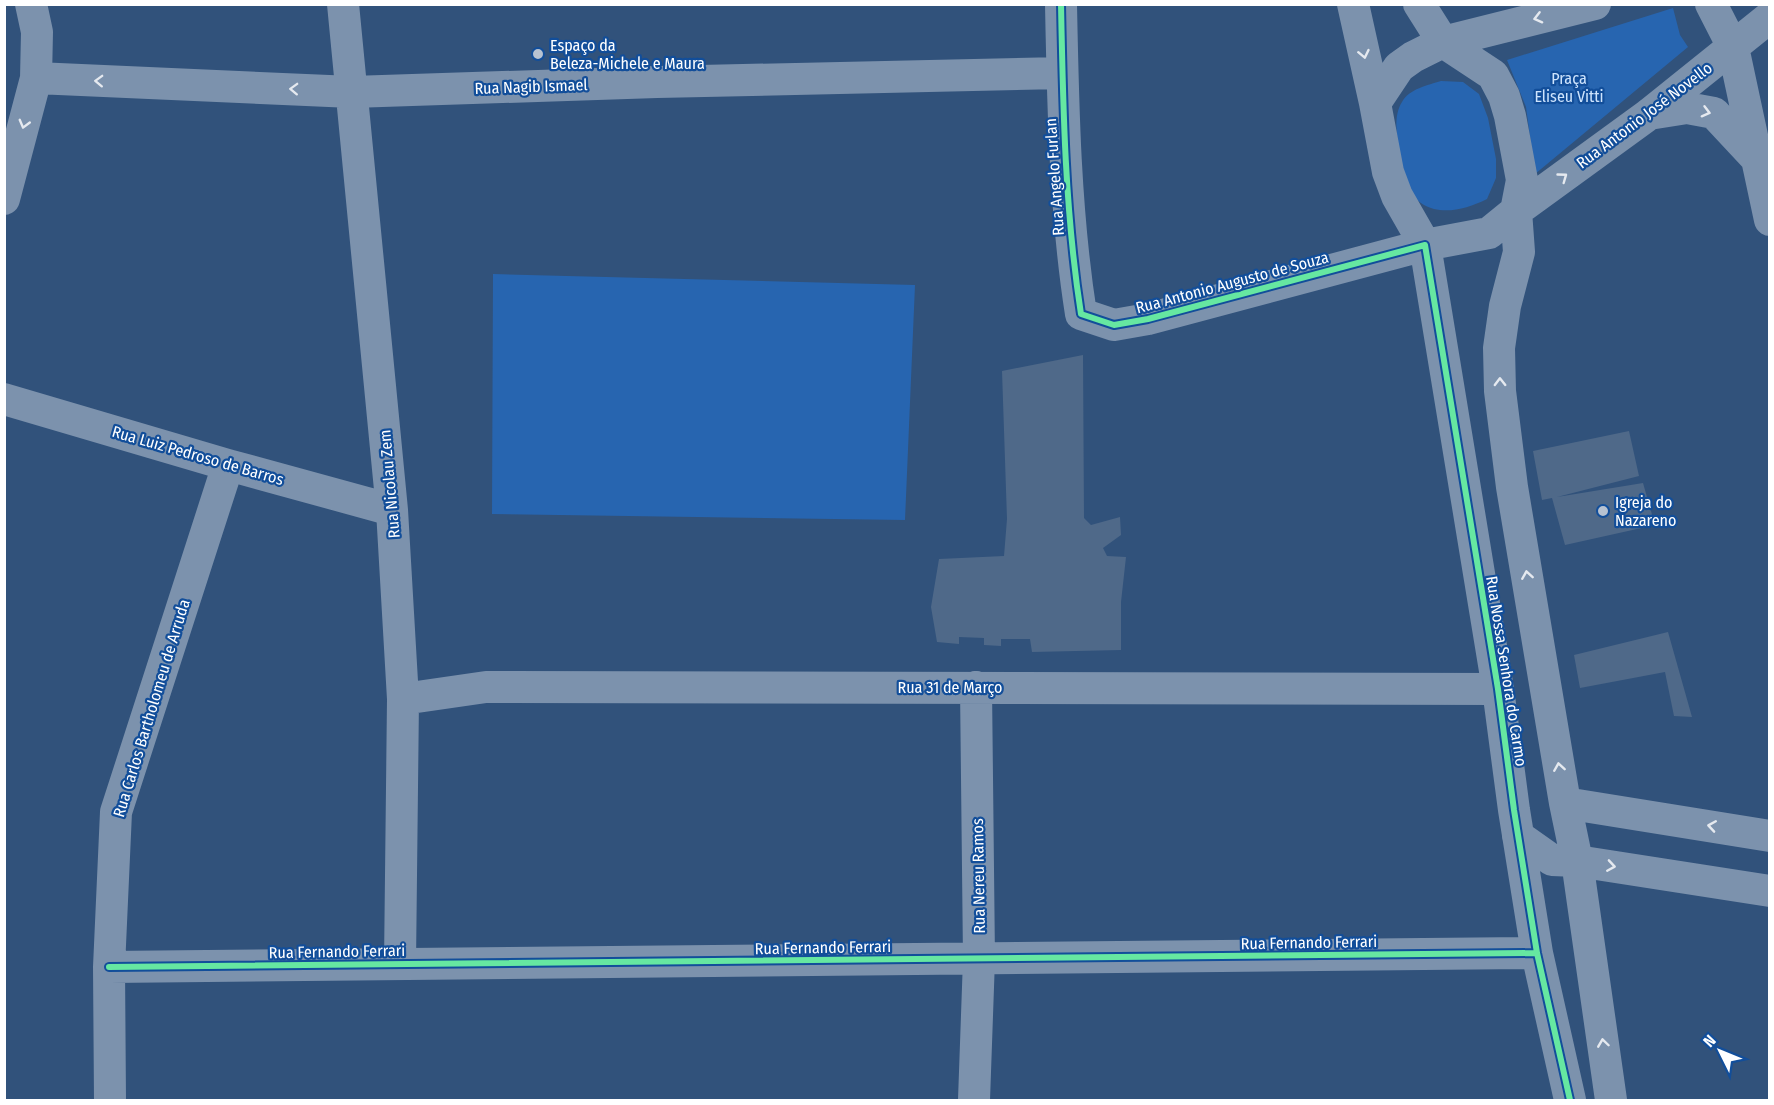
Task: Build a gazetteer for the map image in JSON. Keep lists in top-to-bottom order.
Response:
{
  "streets": {
    "street": [
      "Rua Nagib Ismael",
      "Rua Antonio José Novello",
      "Rua Angelo Furlan",
      "Rua Antonio Augusto de Souza",
      "Rua Luiz Pedroso de Barros",
      "Rua Nicolau Zem",
      "Rua Nossa Senhora do Carmo",
      "Rua 31 de Março",
      "Rua Carlos Bartholomeu de Arruda",
      "Rua Nereu Ramos",
      "Rua Fernando Ferrari"
    ]
  },
  "crossings": [
    ["Rua Nagib Ismael", "Rua Angelo Furlan"],
    ["Rua Nagib Ismael", "Rua Nicolau Zem"],
    ["Rua Antonio José Novello", "Rua Antonio Augusto de Souza"],
    ["Rua Antonio José Novello", "Rua Nossa Senhora do Carmo"],
    ["Rua Angelo Furlan", "Rua Antonio Augusto de Souza"],
    ["Rua Antonio Augusto de Souza", "Rua Nossa Senhora do Carmo"],
    ["Rua Luiz Pedroso de Barros", "Rua Nicolau Zem"],
    ["Rua Luiz Pedroso de Barros", "Rua Carlos Bartholomeu de Arruda"],
    ["Rua Nicolau Zem", "Rua 31 de Março"],
    ["Rua Nicolau Zem", "Rua Fernando Ferrari"],
    ["Rua Nossa Senhora do Carmo", "Rua 31 de Março"],
    ["Rua Nossa Senhora do Carmo", "Rua Fernando Ferrari"],
    ["Rua 31 de Março", "Rua Nereu Ramos"],
    ["Rua Carlos Bartholomeu de Arruda", "Rua Fernando Ferrari"],
    ["Rua Nereu Ramos", "Rua Fernando Ferrari"]
  ],
  "parks": ["Praça Eliseu Vitti"],
  "places": ["Espaço da Beleza-Michele e Maura", "Igreja do Nazareno"],
  "north": "top left"
}
